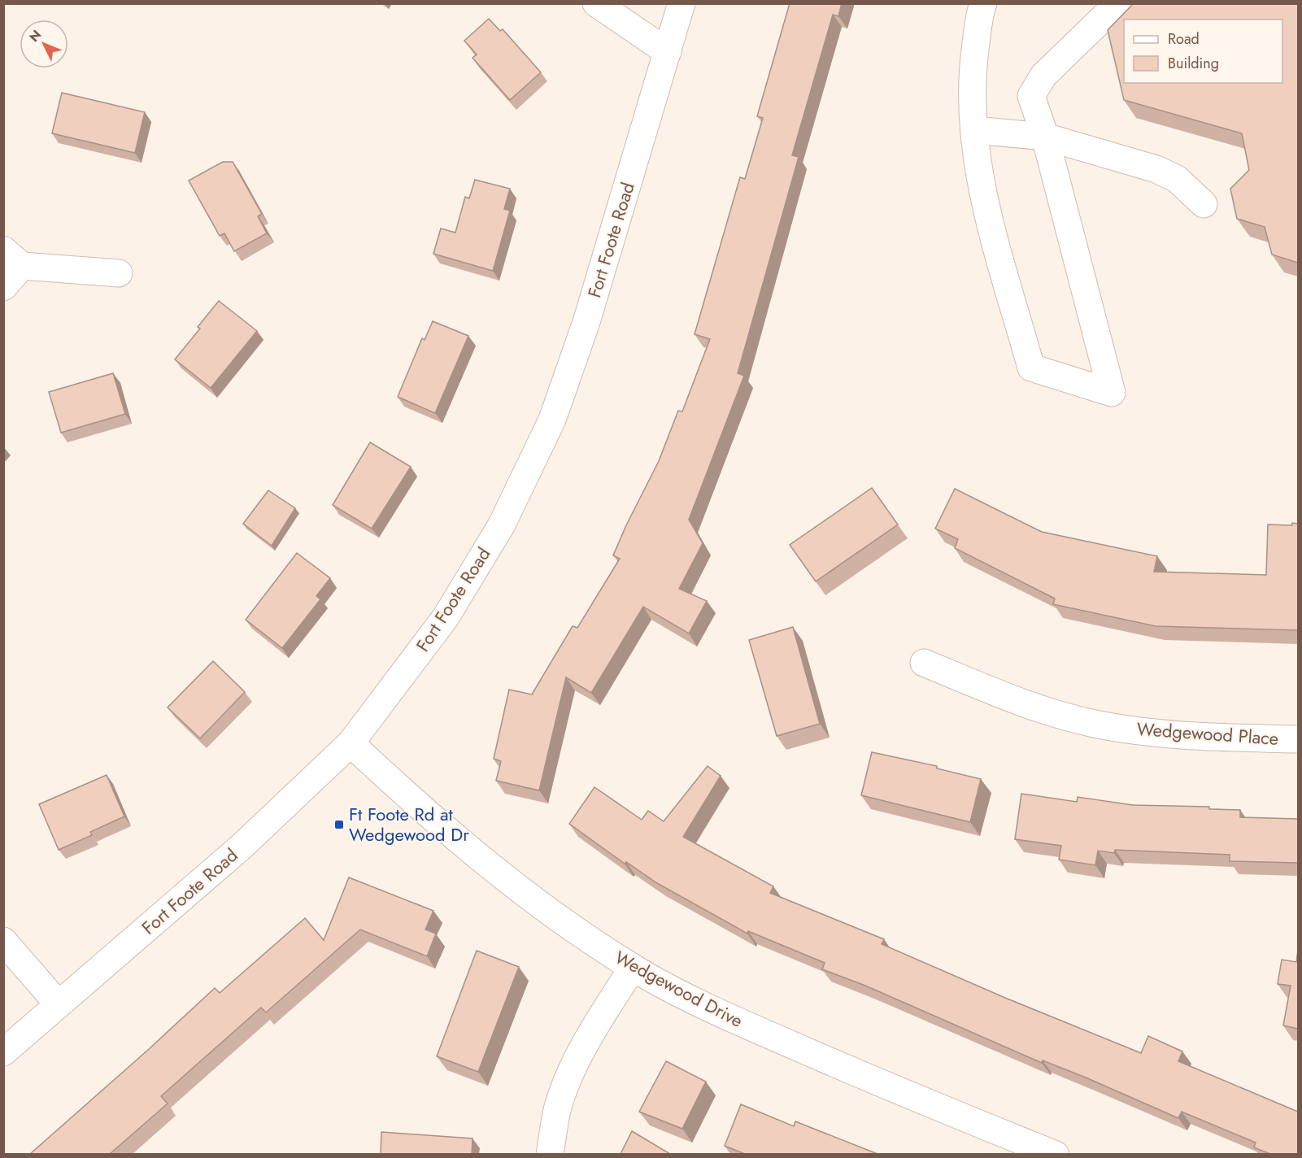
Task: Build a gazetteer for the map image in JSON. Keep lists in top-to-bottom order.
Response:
{
  "streets": {
    "street": ["Fort Foote Road", "Wedgewood Place", "Wedgewood Drive"]
  },
  "crossings": [
    ["Fort Foote Road", "Wedgewood Drive"]
  ],
  "places": {
    "transit": ["Ft Foote Rd at Wedgewood Dr"]
  },
  "legend": ["Road", "Building"],
  "north": "top left"
}
